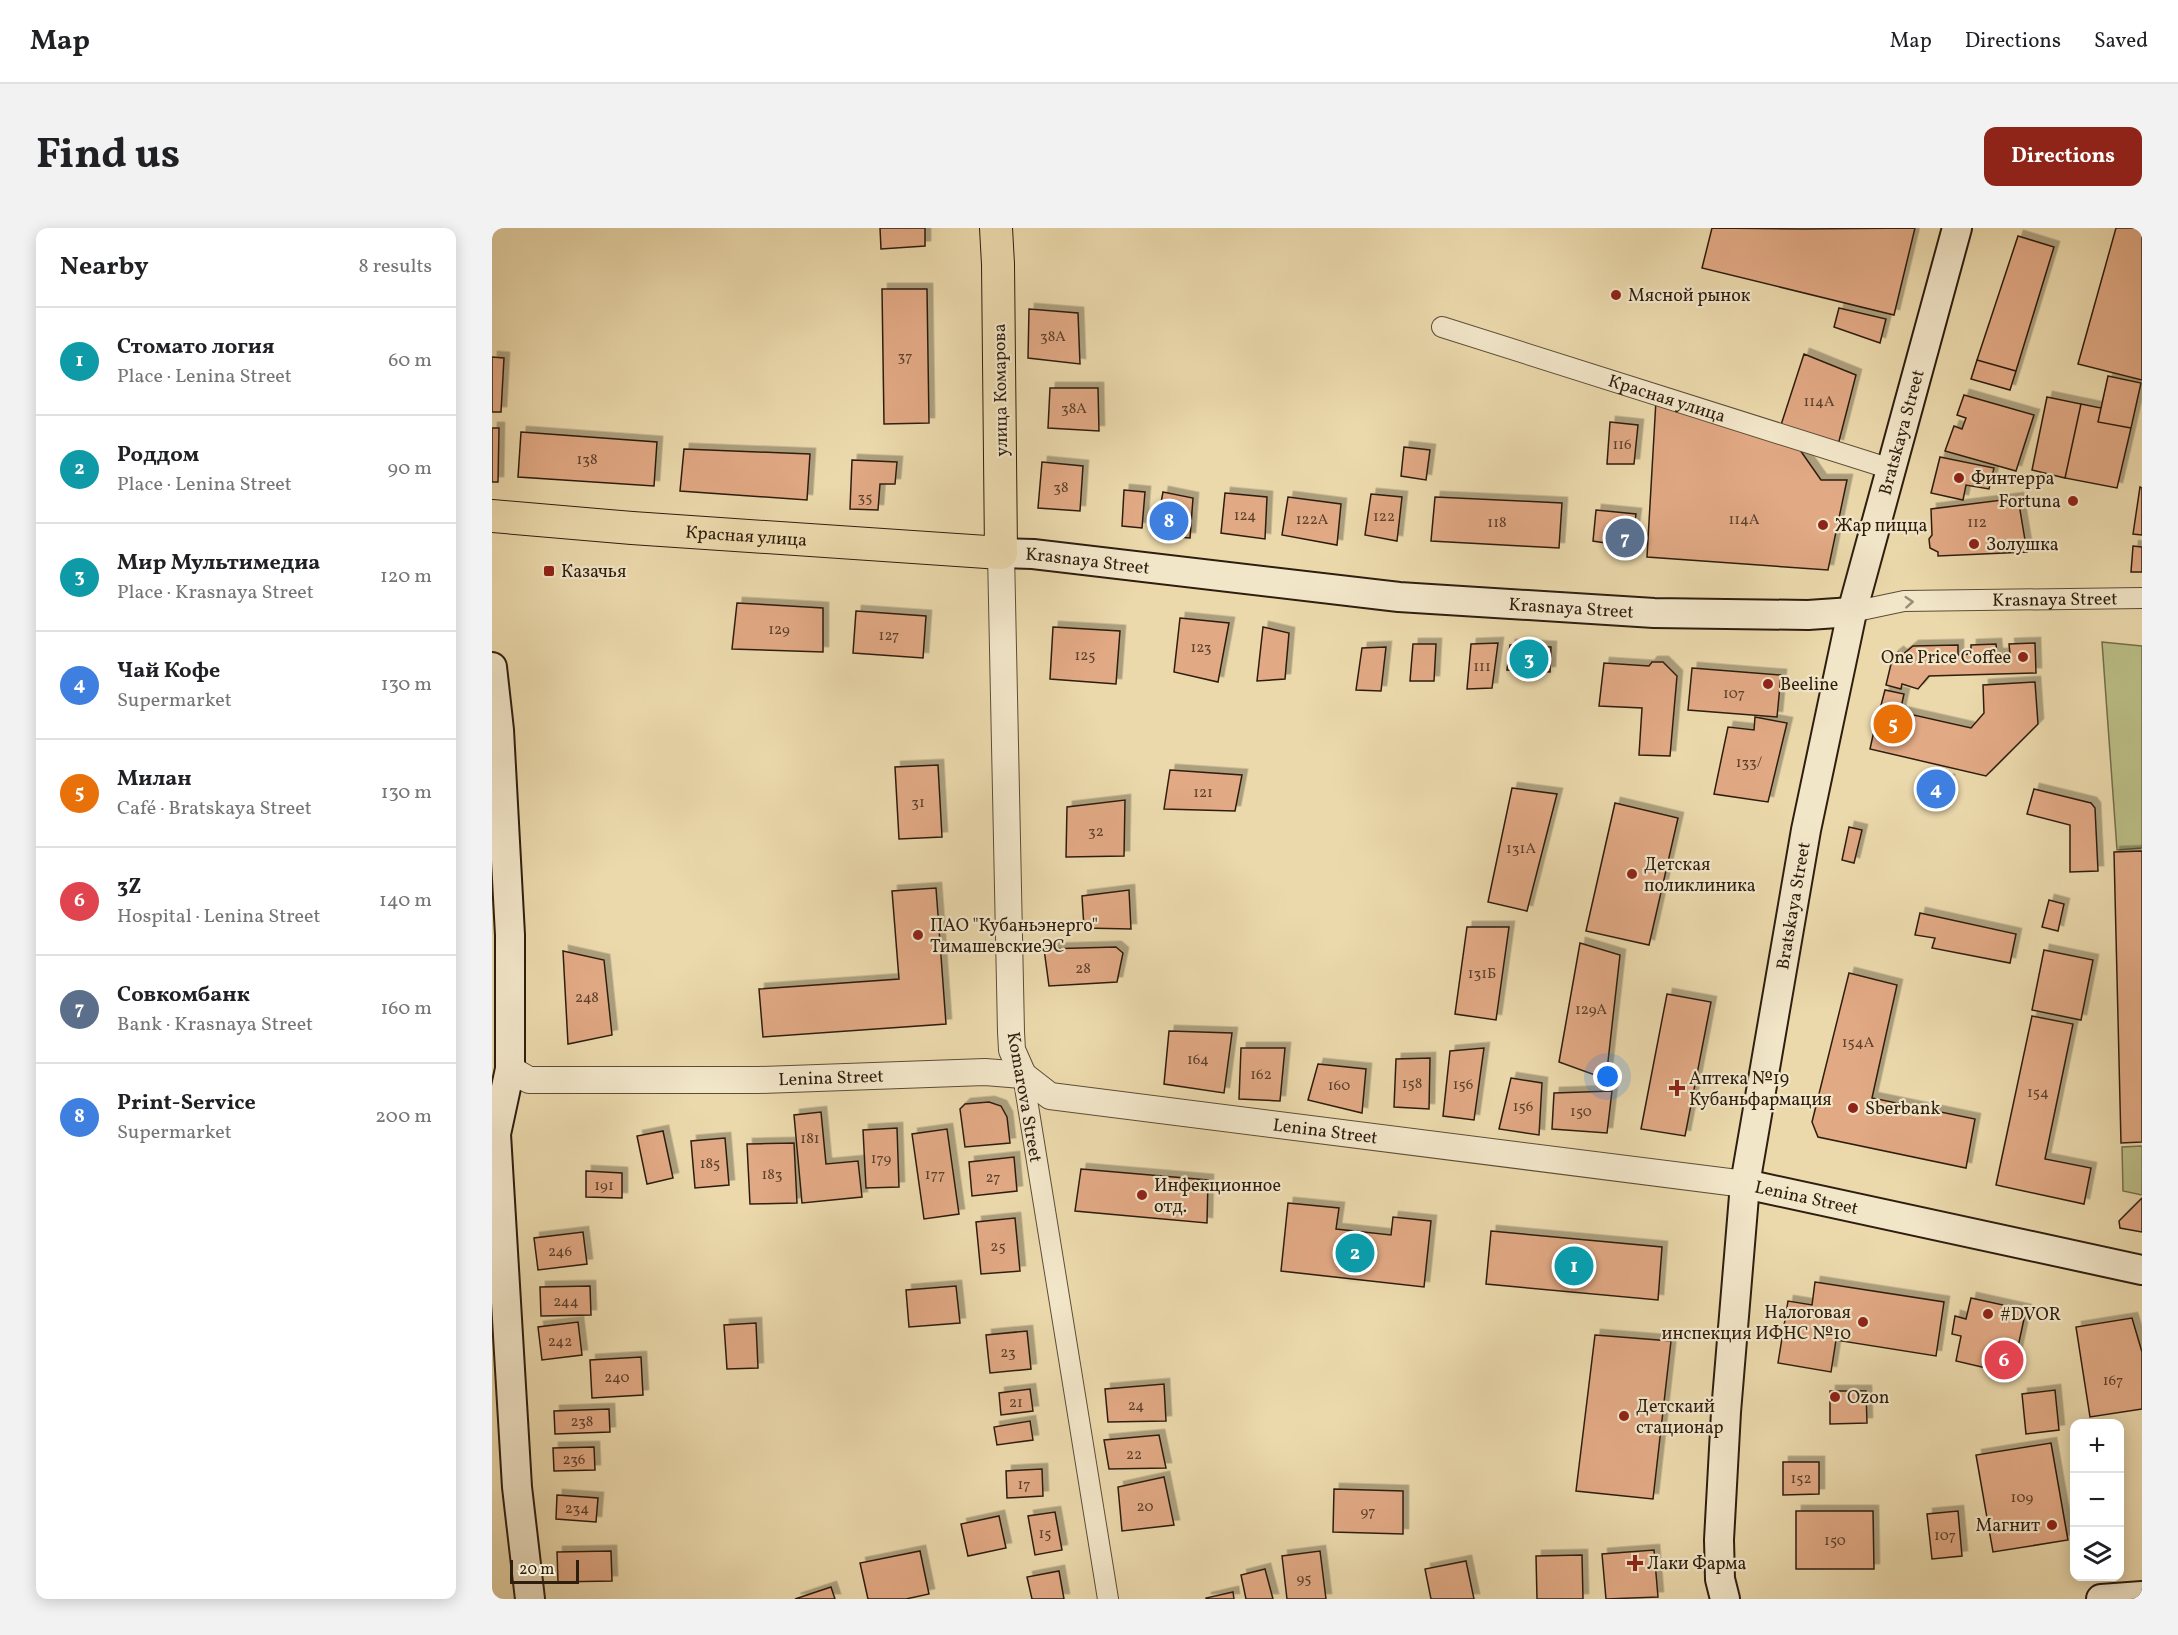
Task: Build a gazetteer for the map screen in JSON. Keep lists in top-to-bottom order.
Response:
{
  "streets": {
    "main road": [
      "улица Комарова",
      "Красная улица",
      "Bratskaya Street",
      "Krasnaya Street",
      "Lenina Street"
    ],
    "street": ["Komarova Street"]
  },
  "crossings": [
    ["улица Комарова", "Красная улица"],
    ["улица Комарова", "Krasnaya Street"],
    ["улица Комарова", "Komarova Street"],
    ["Красная улица", "Bratskaya Street"],
    ["Красная улица", "Krasnaya Street"],
    ["Красная улица", "Komarova Street"],
    ["Bratskaya Street", "Krasnaya Street"],
    ["Bratskaya Street", "Lenina Street"],
    ["Krasnaya Street", "Komarova Street"],
    ["Lenina Street", "Komarova Street"]
  ],
  "places": {
    "other": [
      "Мясной рынок",
      "Финтерра",
      "Fortuna",
      "Жар пицца",
      "Золушка",
      "One Price Coffee",
      "Beeline",
      "Детская поликлиника",
      "ПАО \"Кубаньэнерго\" ТимашевскиеЭС",
      "Sberbank",
      "Инфекционное отд.",
      "#DVOR",
      "Налоговая инспекция ИФНС №10",
      "Ozon",
      "Детскаий стационар",
      "Магнит"
    ],
    "transit": ["Казачья"],
    "health": ["Аптека №19 Кубаньфармация", "Лаки Фарма"]
  },
  "house_numbers": [
    "38А",
    "37",
    "114А",
    "38А",
    "116",
    "138",
    "38",
    "35",
    "124",
    "122",
    "122А",
    "114А",
    "118",
    "112",
    "129",
    "127",
    "123",
    "125",
    "111",
    "107",
    "133/",
    "121",
    "31",
    "32",
    "131А",
    "28",
    "131Б",
    "248",
    "129А",
    "154А",
    "164",
    "162",
    "158",
    "156",
    "160",
    "154",
    "156",
    "150",
    "181",
    "179",
    "185",
    "183",
    "177",
    "27",
    "191",
    "25",
    "246",
    "244",
    "242",
    "23",
    "240",
    "167",
    "21",
    "24",
    "238",
    "22",
    "236",
    "152",
    "17",
    "109",
    "20",
    "234",
    "97",
    "15",
    "107",
    "150",
    "95"
  ],
  "scale_bar": "20 m",
  "page": {
    "header": "Map",
    "nav": ["Map", "Directions", "Saved"],
    "title": "Find us",
    "buttons": "Directions",
    "heading": ["Nearby", "8 results"],
    "list": [
      {
        "mark": "1",
        "name": "Стомато логия",
        "note": "Place · Lenina Street",
        "value": "60 m"
      },
      {
        "mark": "2",
        "name": "Роддом",
        "note": "Place · Lenina Street",
        "value": "90 m"
      },
      {
        "mark": "3",
        "name": "Мир Мультимедиа",
        "note": "Place · Krasnaya Street",
        "value": "120 m"
      },
      {
        "mark": "4",
        "name": "Чай Кофе",
        "note": "Supermarket",
        "value": "130 m"
      },
      {
        "mark": "5",
        "name": "Милан",
        "note": "Café · Bratskaya Street",
        "value": "130 m"
      },
      {
        "mark": "6",
        "name": "3Z",
        "note": "Hospital · Lenina Street",
        "value": "140 m"
      },
      {
        "mark": "7",
        "name": "Совкомбанк",
        "note": "Bank · Krasnaya Street",
        "value": "160 m"
      },
      {
        "mark": "8",
        "name": "Print-Service",
        "note": "Supermarket",
        "value": "200 m"
      }
    ],
    "pins": [
      "8",
      "7",
      "3",
      "5",
      "4",
      "2",
      "1",
      "6"
    ],
    "map_buttons": ["+", "−"],
    "scale": "20 m"
  }
}
